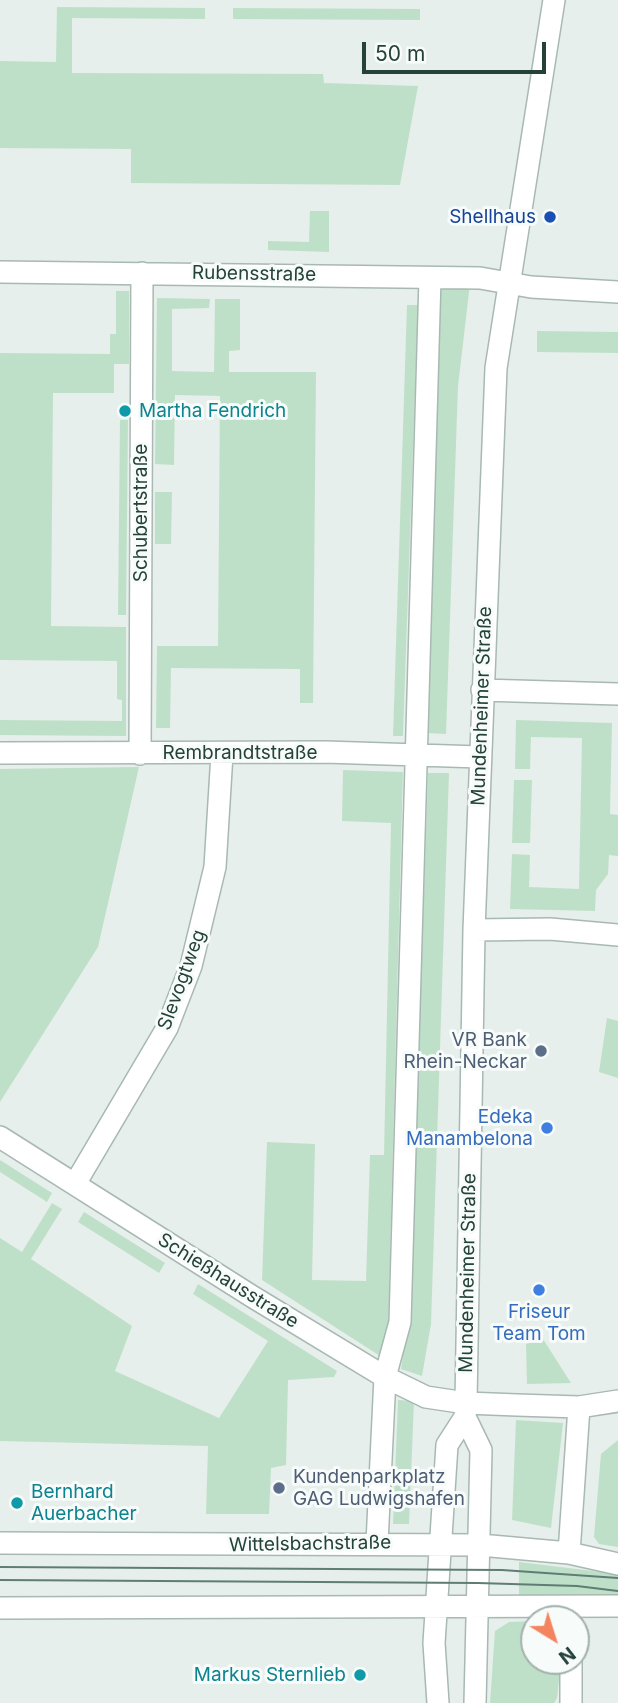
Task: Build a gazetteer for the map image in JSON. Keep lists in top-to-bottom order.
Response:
{
  "streets": {
    "street": [
      "Rubensstraße",
      "Schubertstraße",
      "Mundenheimer Straße",
      "Rembrandtstraße",
      "Slevogtweg",
      "Schießhausstraße",
      "Wittelsbachstraße"
    ]
  },
  "crossings": [
    ["Rubensstraße", "Schubertstraße"],
    ["Rubensstraße", "Mundenheimer Straße"],
    ["Schubertstraße", "Rembrandtstraße"],
    ["Mundenheimer Straße", "Rembrandtstraße"],
    ["Mundenheimer Straße", "Schießhausstraße"],
    ["Mundenheimer Straße", "Wittelsbachstraße"],
    ["Rembrandtstraße", "Slevogtweg"],
    ["Slevogtweg", "Schießhausstraße"]
  ],
  "places": [
    "Shellhaus",
    "Martha Fendrich",
    "VR Bank Rhein-Neckar",
    "Edeka Manambelona",
    "Friseur Team Tom",
    "Kundenparkplatz GAG Ludwigshafen",
    "Bernhard Auerbacher",
    "Markus Sternlieb"
  ],
  "scale_bar": "50 m",
  "north": "bottom right"
}
